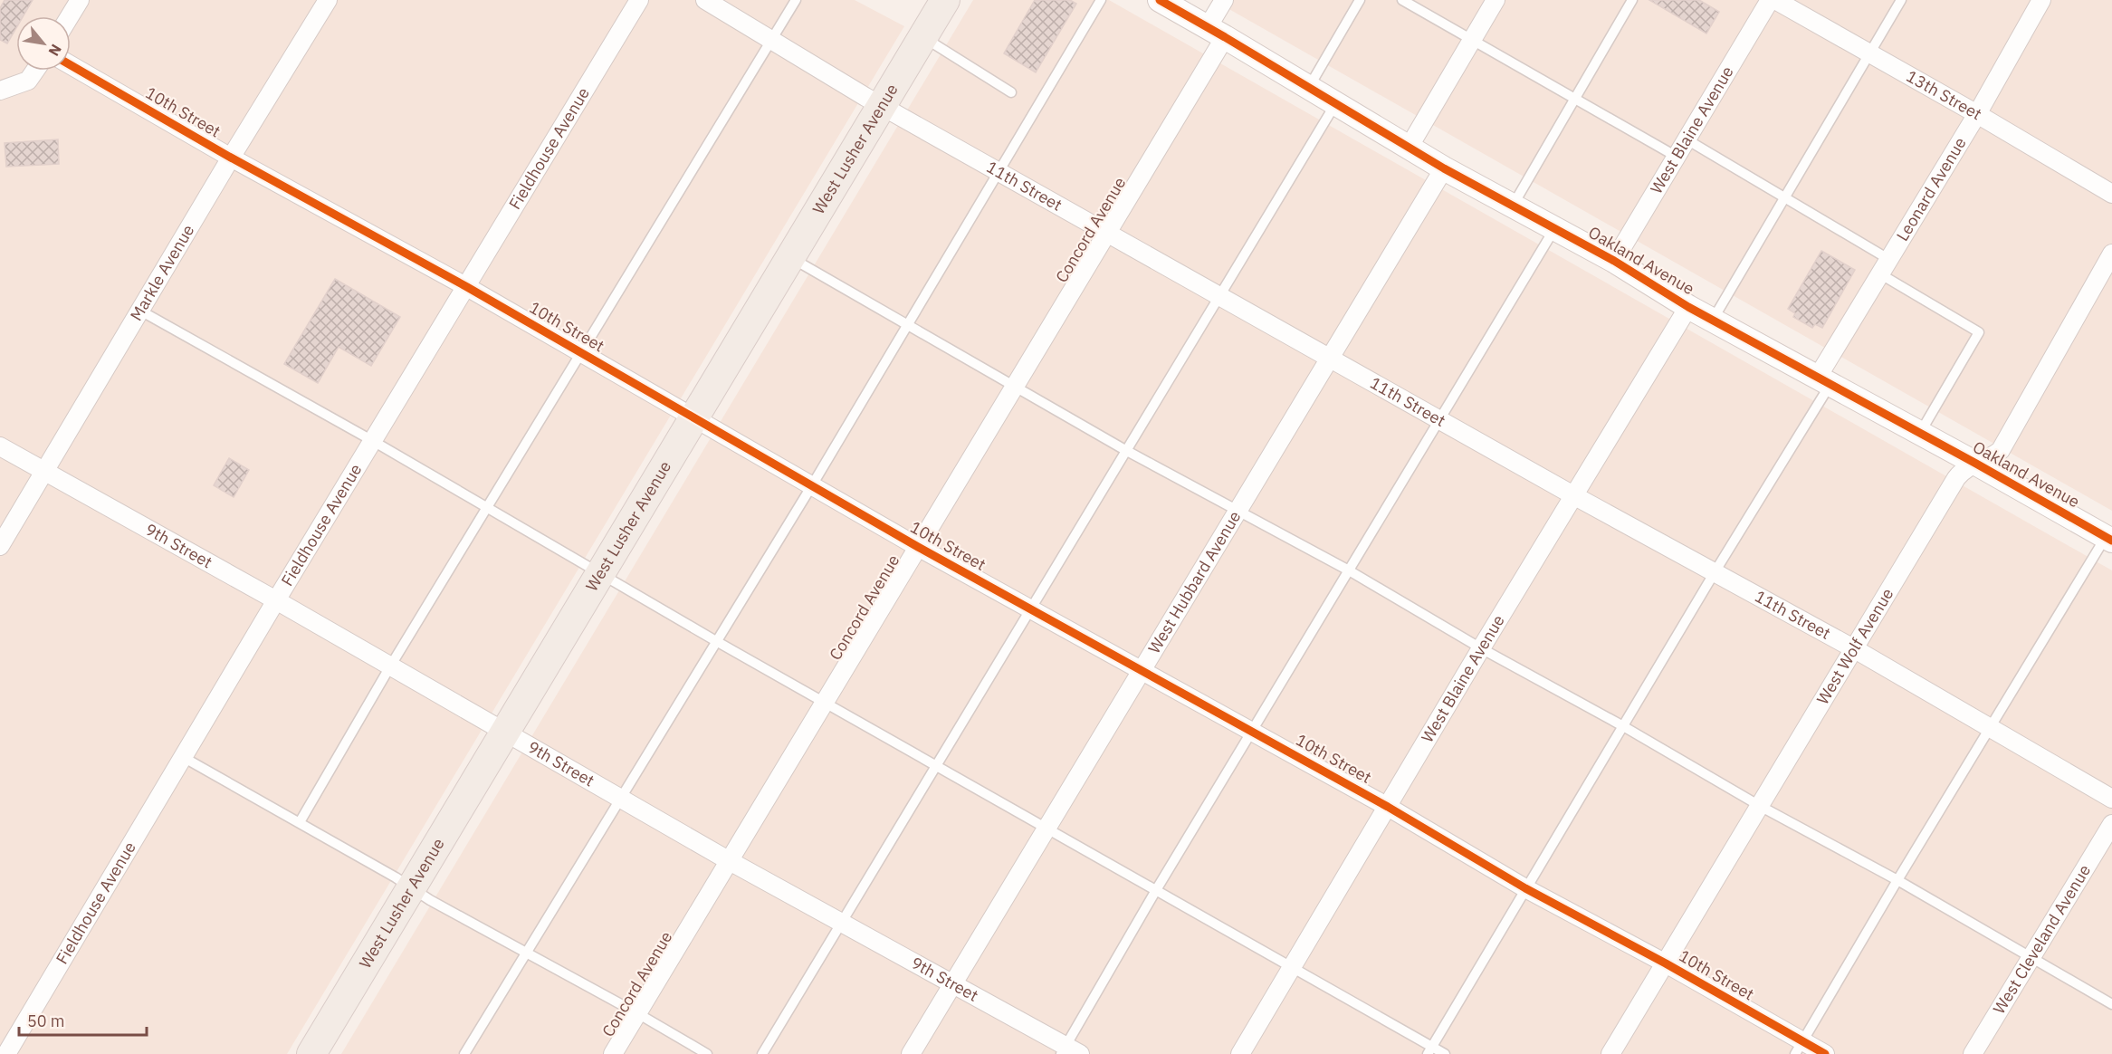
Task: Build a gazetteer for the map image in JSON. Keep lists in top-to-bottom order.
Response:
{
  "streets": {
    "main road": ["West Lusher Avenue"],
    "street": [
      "13th Street",
      "10th Street",
      "West Blaine Avenue",
      "Fieldhouse Avenue",
      "11th Street",
      "Leonard Avenue",
      "Concord Avenue",
      "Oakland Avenue",
      "Markle Avenue",
      "9th Street",
      "West Hubbard Avenue",
      "West Wolf Avenue",
      "West Cleveland Avenue"
    ]
  },
  "crossings": [
    ["13th Street", "Leonard Avenue"],
    ["10th Street", "West Blaine Avenue"],
    ["10th Street", "Fieldhouse Avenue"],
    ["10th Street", "West Lusher Avenue"],
    ["10th Street", "Concord Avenue"],
    ["10th Street", "Markle Avenue"],
    ["10th Street", "West Hubbard Avenue"],
    ["10th Street", "West Wolf Avenue"],
    ["West Blaine Avenue", "11th Street"],
    ["West Blaine Avenue", "Oakland Avenue"],
    ["Fieldhouse Avenue", "9th Street"],
    ["West Lusher Avenue", "11th Street"],
    ["West Lusher Avenue", "9th Street"],
    ["11th Street", "Concord Avenue"],
    ["11th Street", "West Hubbard Avenue"],
    ["11th Street", "West Wolf Avenue"],
    ["Leonard Avenue", "Oakland Avenue"],
    ["Concord Avenue", "Oakland Avenue"],
    ["Concord Avenue", "9th Street"],
    ["Oakland Avenue", "West Hubbard Avenue"],
    ["Oakland Avenue", "West Wolf Avenue"],
    ["Markle Avenue", "9th Street"],
    ["9th Street", "West Hubbard Avenue"]
  ],
  "scale_bar": "50 m",
  "north": "bottom right"
}
